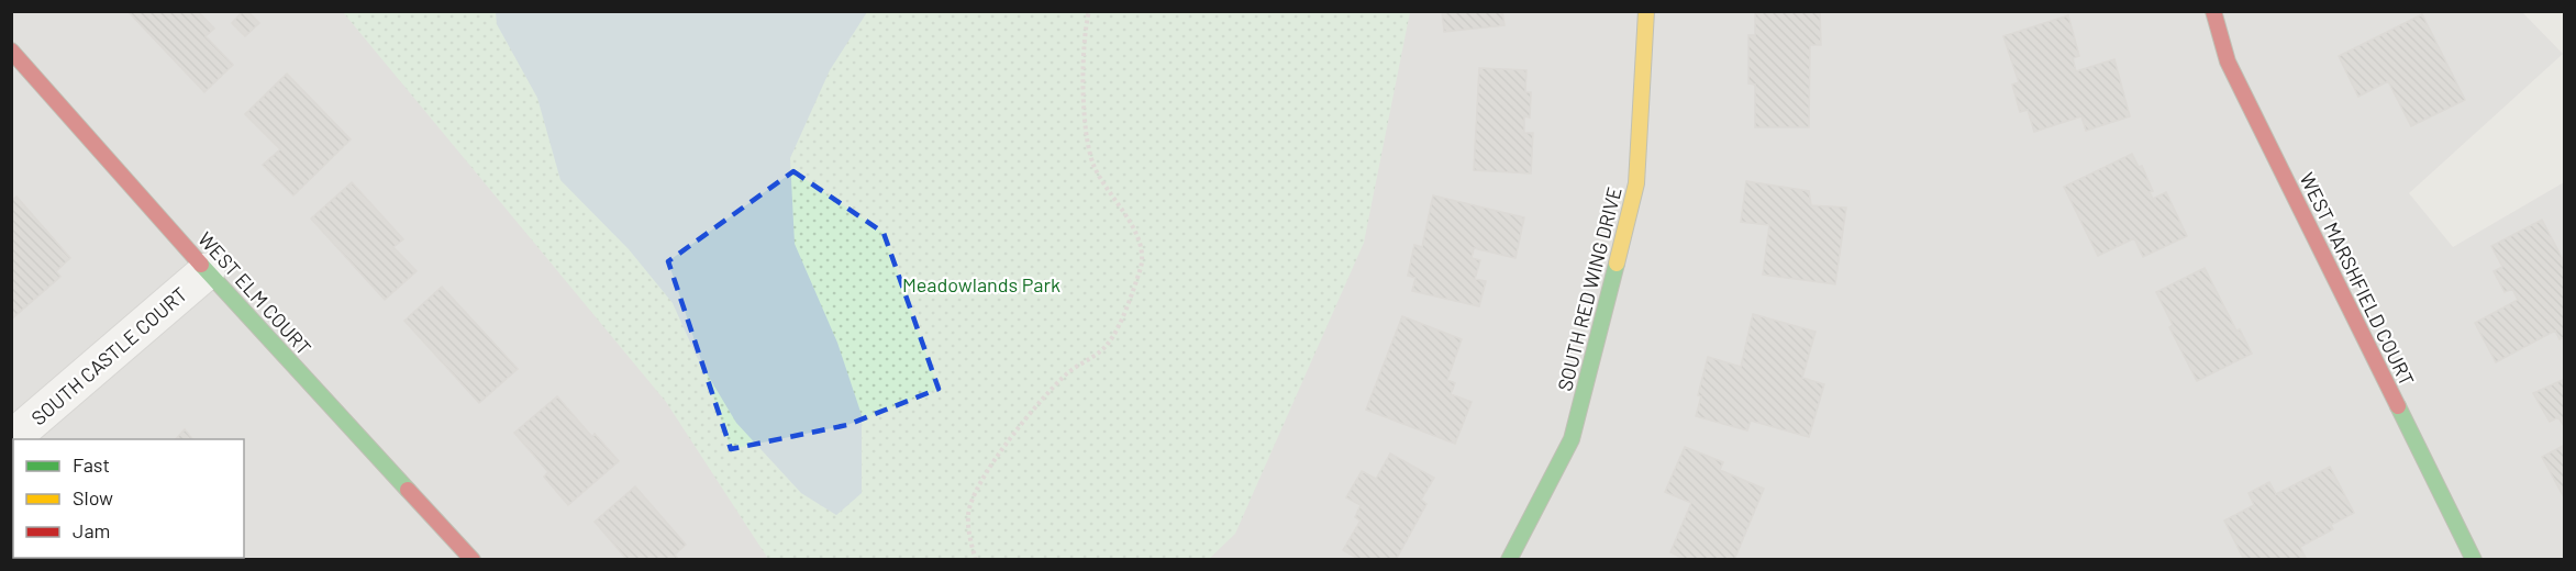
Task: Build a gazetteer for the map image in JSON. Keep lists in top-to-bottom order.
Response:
{
  "streets": {
    "street": [
      "WEST MARSHFIELD COURT",
      "SOUTH RED WING DRIVE",
      "WEST ELM COURT",
      "SOUTH CASTLE COURT"
    ]
  },
  "crossings": [
    ["WEST ELM COURT", "SOUTH CASTLE COURT"]
  ],
  "parks": ["Meadowlands Park"],
  "legend": ["Fast", "Slow", "Jam"]
}
